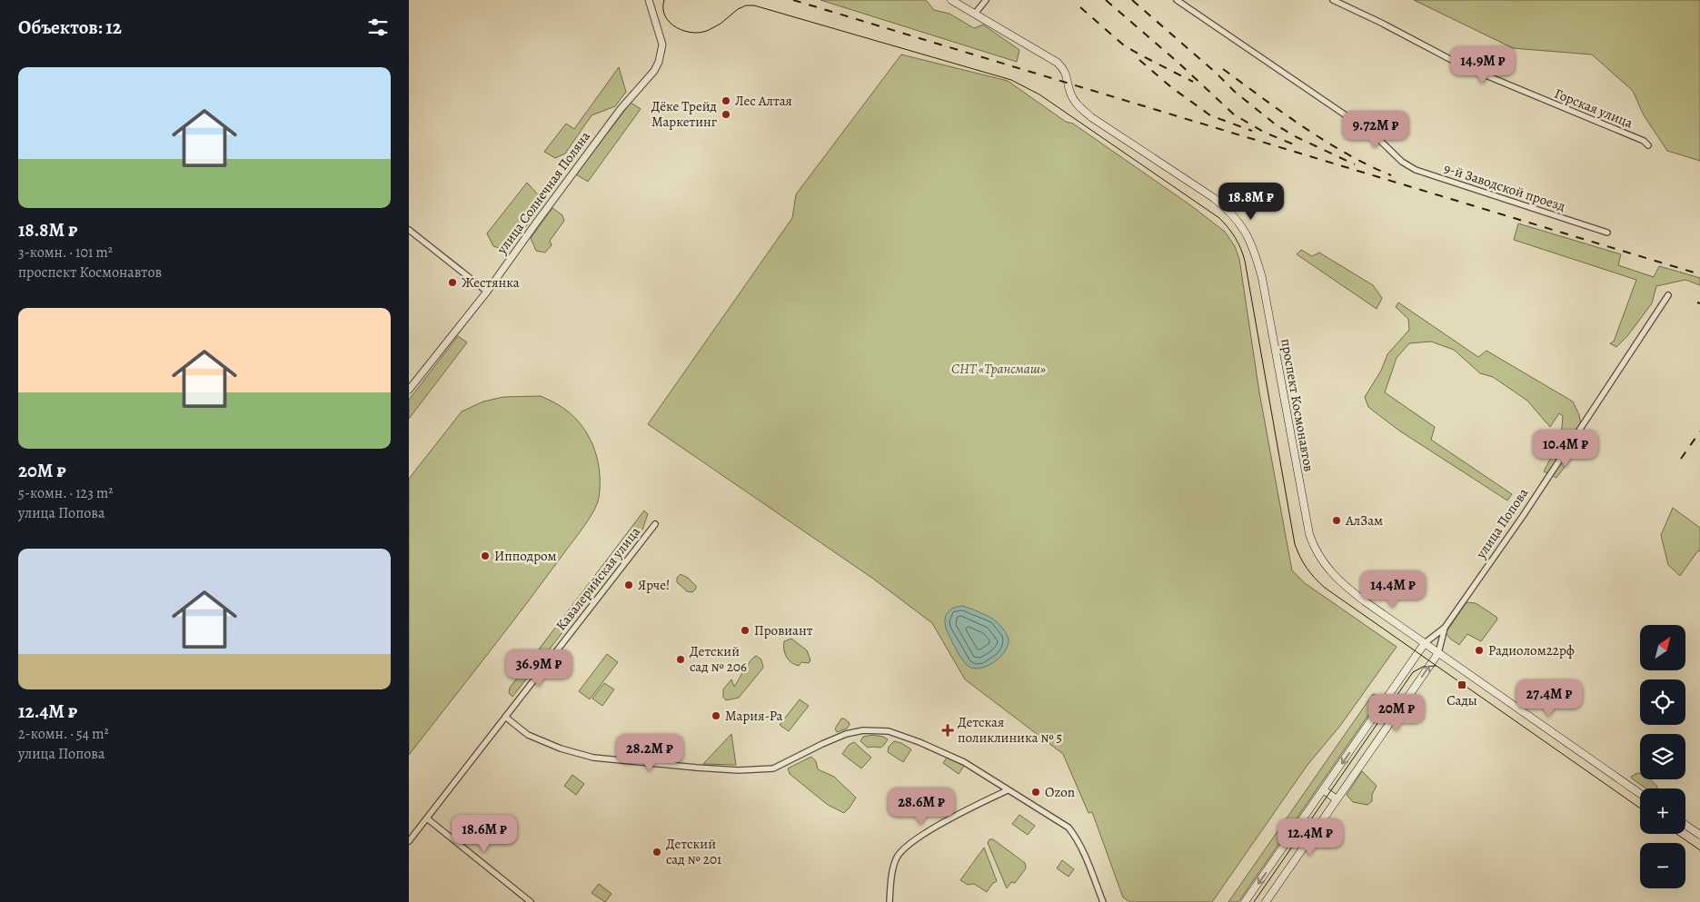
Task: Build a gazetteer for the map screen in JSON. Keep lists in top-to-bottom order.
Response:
{
  "streets": {
    "main road": ["проспект Космонавтов", "улица Попова"],
    "street": [
      "Горская улица",
      "9-й Заводской проезд",
      "улица Солнечная Поляна",
      "Кавалерийская улица"
    ]
  },
  "crossings": [
    ["проспект Космонавтов", "улица Попова"]
  ],
  "parks": ["СНТ «Трансмаш»"],
  "places": {
    "other": [
      "Лес Алтая",
      "Дёке Трейд Маркетинг",
      "Жестянка",
      "АлЗам",
      "Ипподром",
      "Ярче!",
      "Провиант",
      "Радиолом22рф",
      "Детский сад № 206",
      "Мария-Ра",
      "Ozon",
      "Детский сад № 201"
    ],
    "transit": ["Сады"],
    "health": ["Детская поликлиника № 5"]
  },
  "north": "top right",
  "page": {
    "heading": "Объектов: 12",
    "price": [
      "14.9M ₽",
      "9.72M ₽",
      "18.8M ₽",
      "10.4M ₽",
      "14.4M ₽",
      "36.9M ₽",
      "27.4M ₽",
      "20M ₽",
      "28.2M ₽",
      "28.6M ₽",
      "18.6M ₽",
      "12.4M ₽"
    ],
    "list": [
      {
        "name": "18.8M ₽",
        "note": "3-комн. · 101 m² · проспект Космонавтов"
      },
      {
        "name": "20M ₽",
        "note": "5-комн. · 123 m² · улица Попова"
      },
      {
        "name": "12.4M ₽",
        "note": "2-комн. · 54 m² · улица Попова"
      }
    ],
    "map_buttons": ["+", "−"]
  }
}
